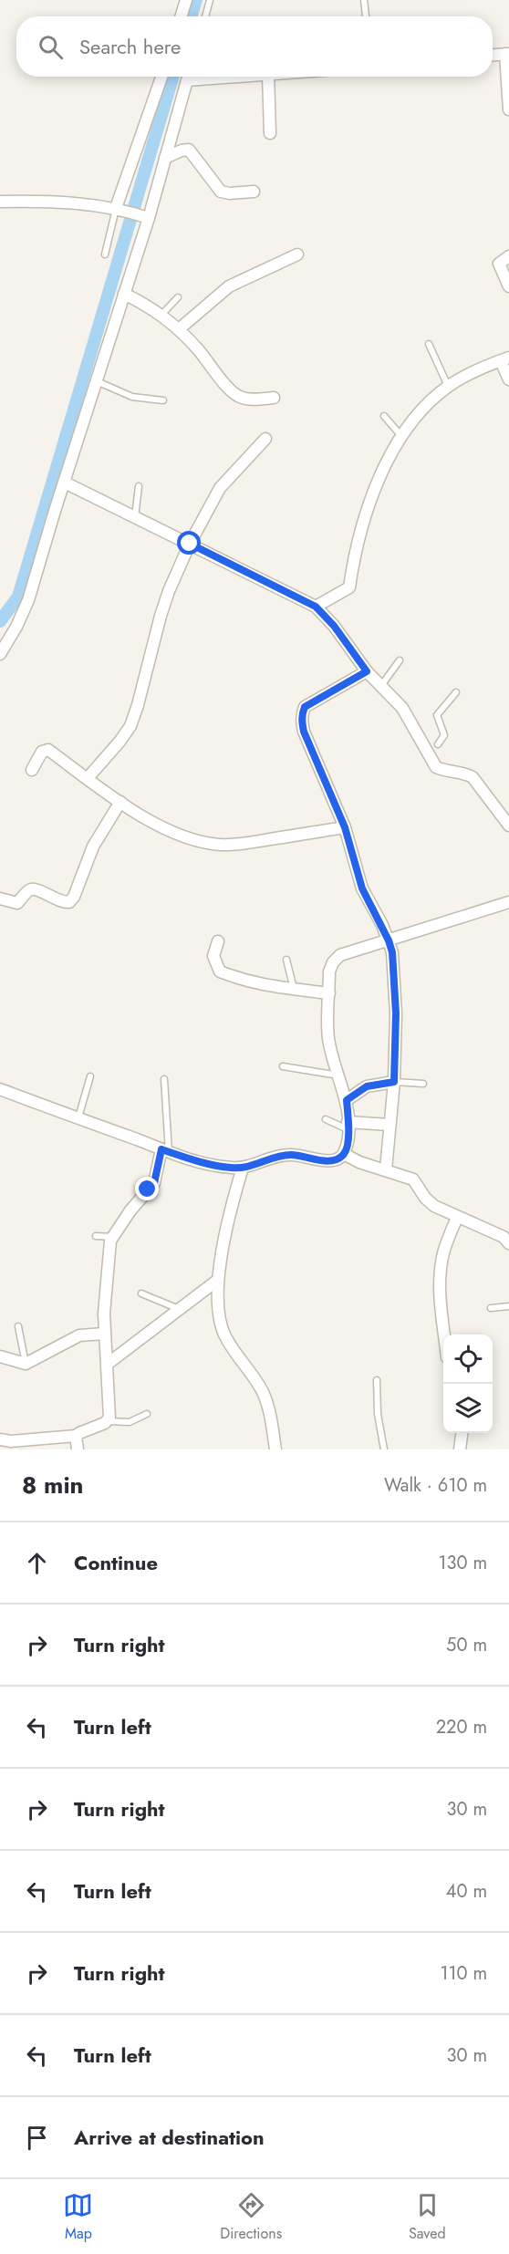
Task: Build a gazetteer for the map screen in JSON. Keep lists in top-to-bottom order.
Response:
{
  "page": {
    "search": "Search here",
    "heading": ["8 min", "Walk · 610 m"],
    "list": [
      ["Continue", "130 m"],
      ["Turn right", "50 m"],
      ["Turn left", "220 m"],
      ["Turn right", "30 m"],
      ["Turn left", "40 m"],
      ["Turn right", "110 m"],
      ["Turn left", "30 m"],
      "Arrive at destination"
    ],
    "nav": ["Map", "Directions", "Saved"]
  }
}
